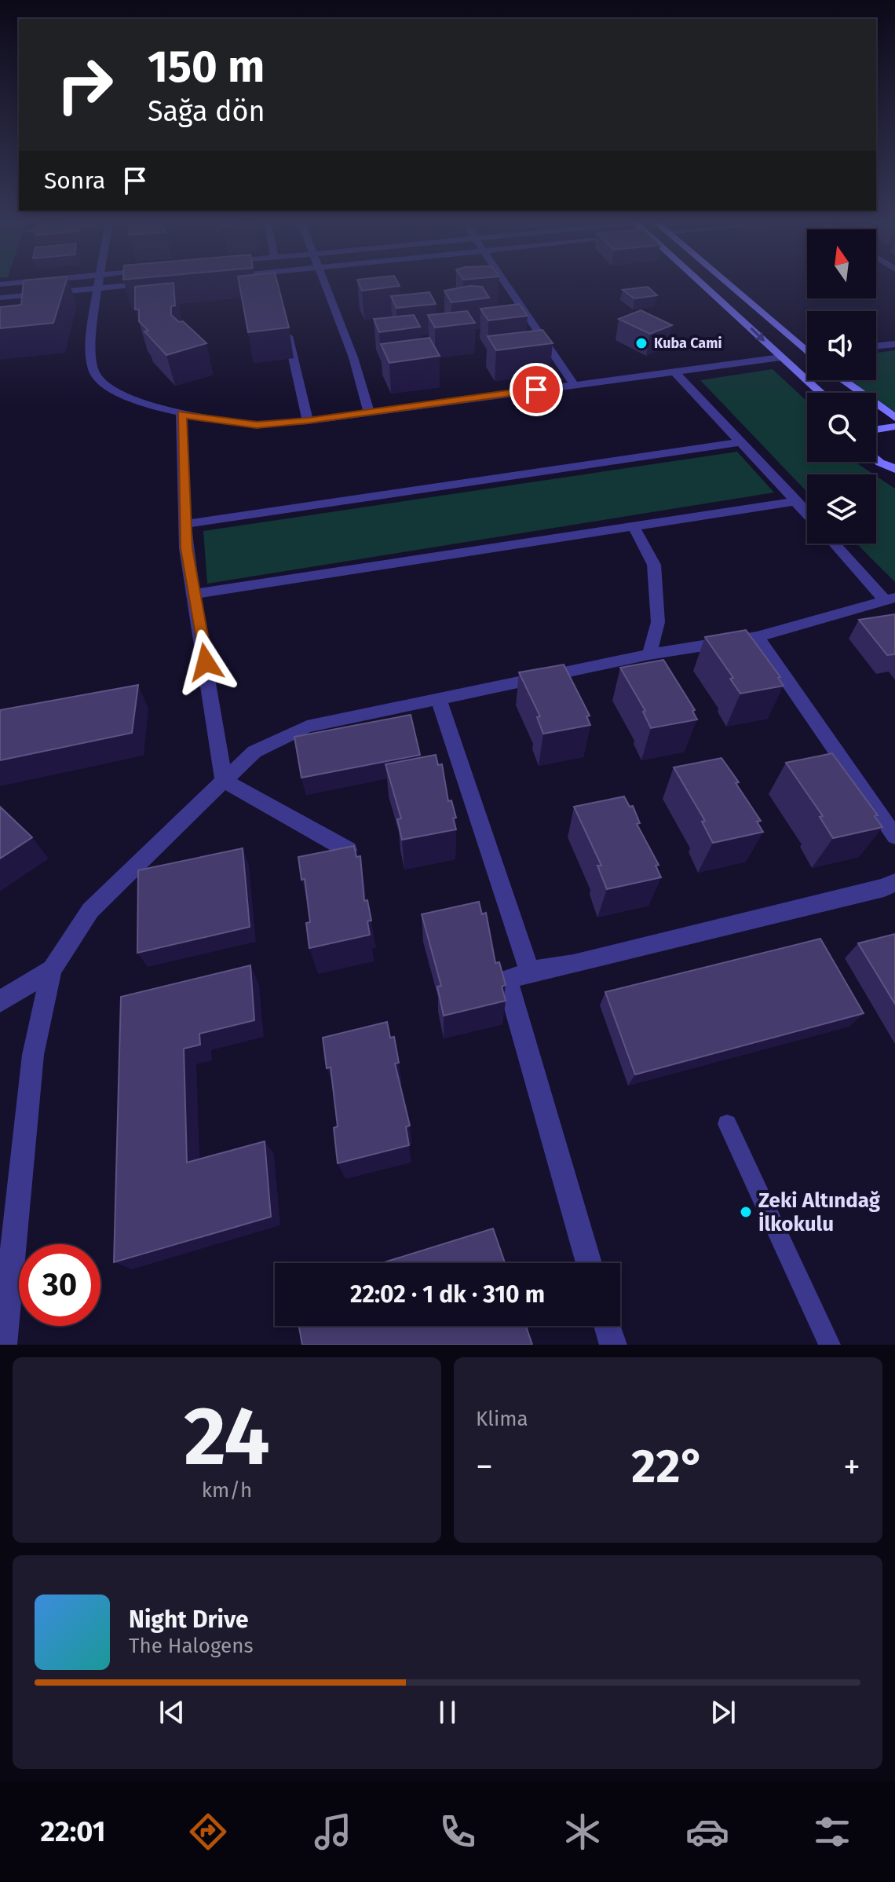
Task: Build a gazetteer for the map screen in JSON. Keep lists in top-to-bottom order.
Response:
{
  "places": ["Kuba Cami", "Zeki Altındağ İlkokulu"],
  "north": "top",
  "page": {
    "turn": ["150 m", "Sağa dön"],
    "then": "Sonra",
    "limit": "30",
    "trip": "22:02 · 1 dk · 310 m",
    "tile": [
      ["24", "km/h"],
      "Klima"
    ],
    "heat": ["−", "22°", "+"],
    "song": ["Night Drive", "The Halogens"],
    "tabs": "22:01"
  }
}
